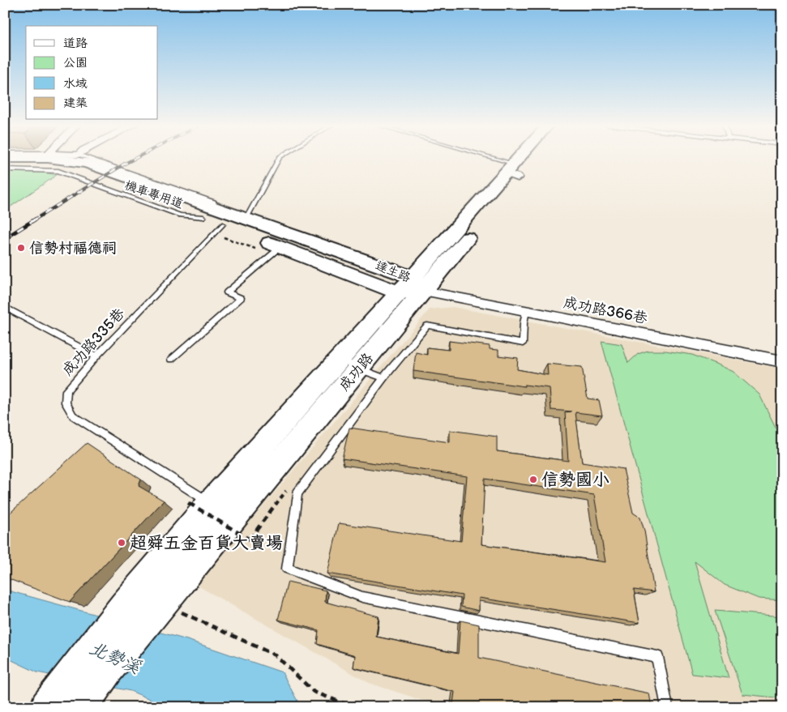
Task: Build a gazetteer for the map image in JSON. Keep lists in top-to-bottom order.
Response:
{
  "streets": {
    "street": ["達生路", "成功路366巷", "成功路"],
    "lane": ["機車專用道", "成功路335巷"]
  },
  "crossings": [
    ["機車專用道", "達生路"],
    ["達生路", "成功路366巷"],
    ["達生路", "成功路335巷"],
    ["達生路", "成功路"],
    ["成功路366巷", "成功路"],
    ["成功路335巷", "成功路"]
  ],
  "water": ["北勢溪"],
  "places": ["信勢村福德祠", "信勢國小", "超舜五金百貨大賣場"],
  "legend": [
    "道路",
    "公園",
    "水域",
    "建築"
  ]
}
